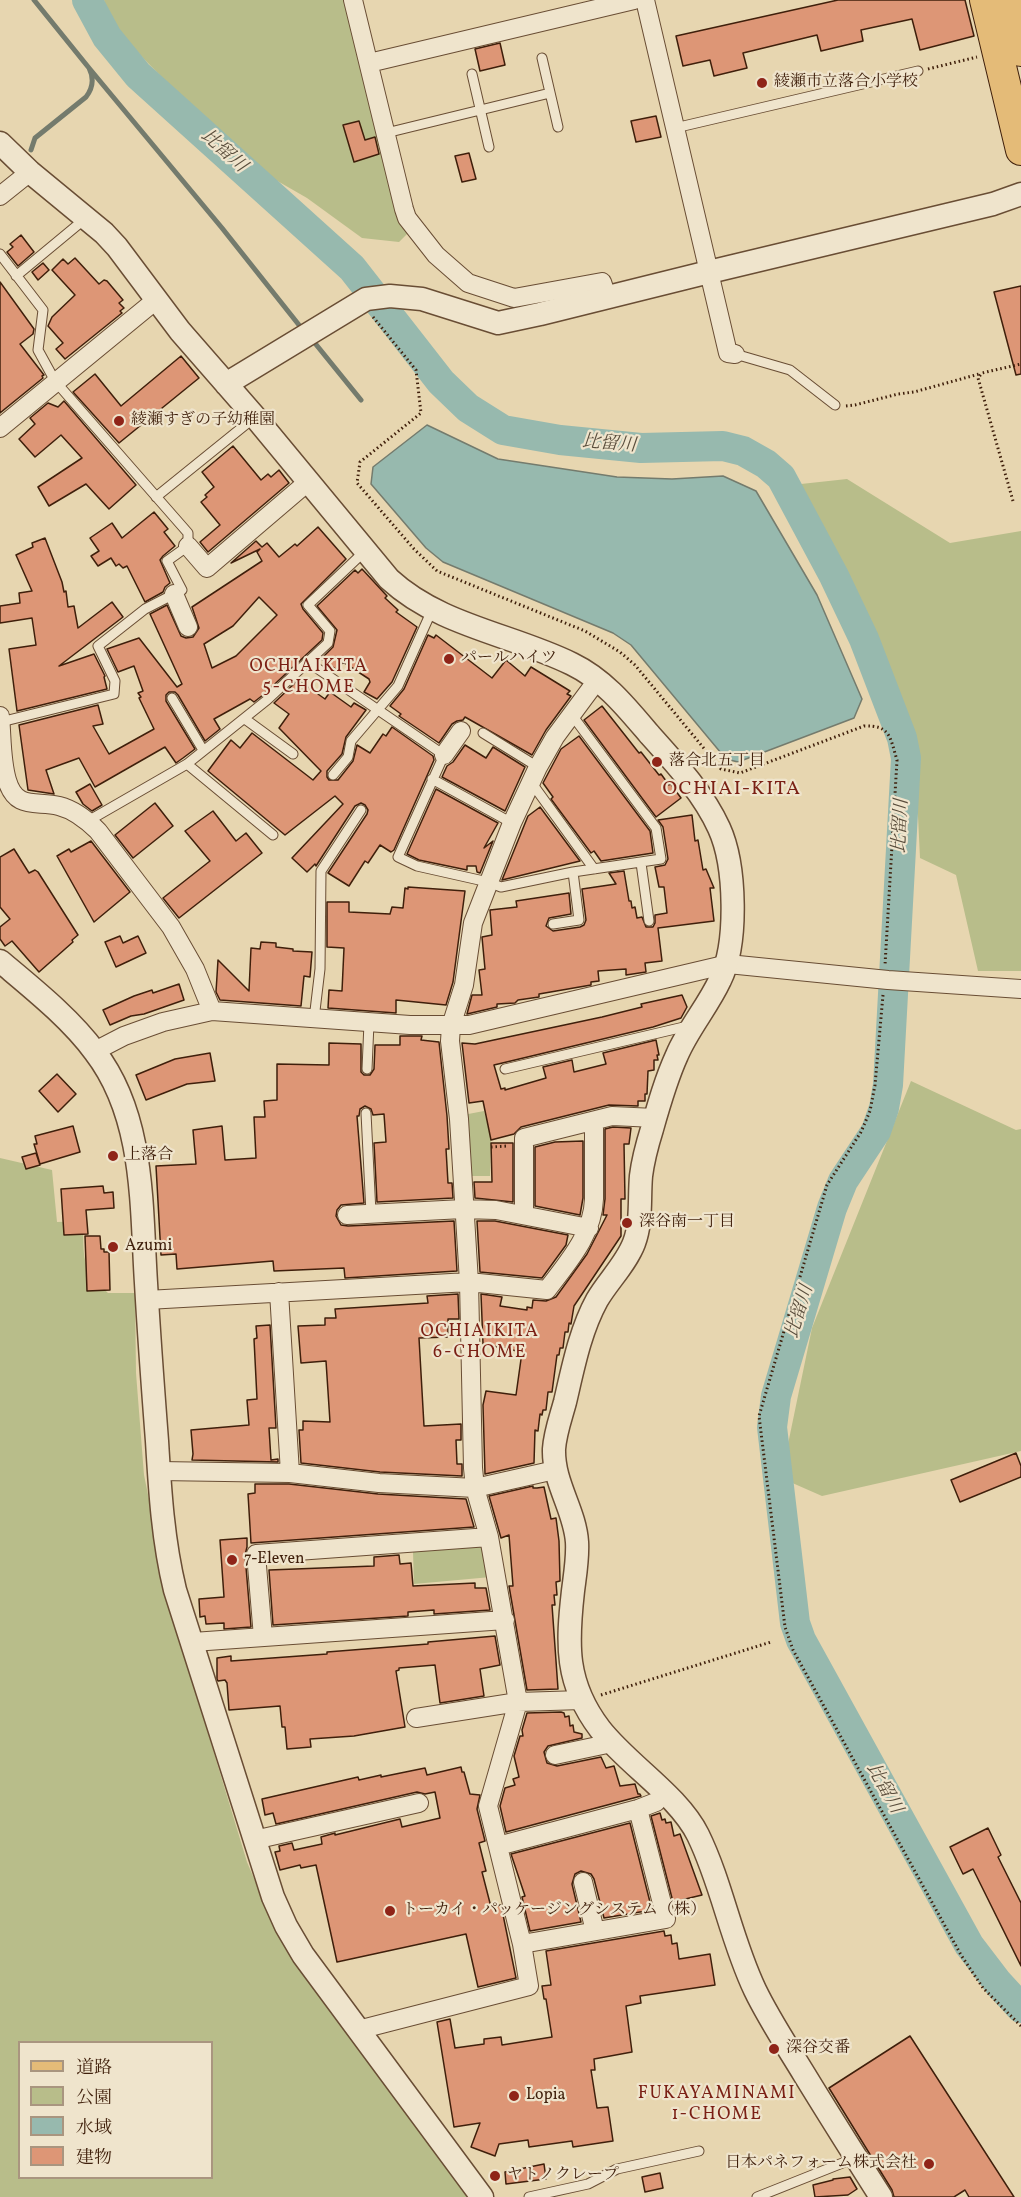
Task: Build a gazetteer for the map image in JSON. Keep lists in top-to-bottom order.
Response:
{
  "districts": [
    "OCHIAIKITA 5-CHOME",
    "OCHIAI-KITA",
    "OCHIAIKITA 6-CHOME",
    "FUKAYAMINAMI 1-CHOME"
  ],
  "water": ["比留川"],
  "places": [
    "綾瀬市立落合小学校",
    "綾瀬すぎの子幼稚園",
    "パールハイツ",
    "落合北五丁目",
    "上落合",
    "深谷南一丁目",
    "Azumi",
    "7-Eleven",
    "トーカイ・パッケージングシステム（株）",
    "深谷交番",
    "Lopia",
    "日本パネフォーム株式会社",
    "ヤトノクレープ"
  ],
  "legend": [
    "道路",
    "公園",
    "水域",
    "建物"
  ]
}
